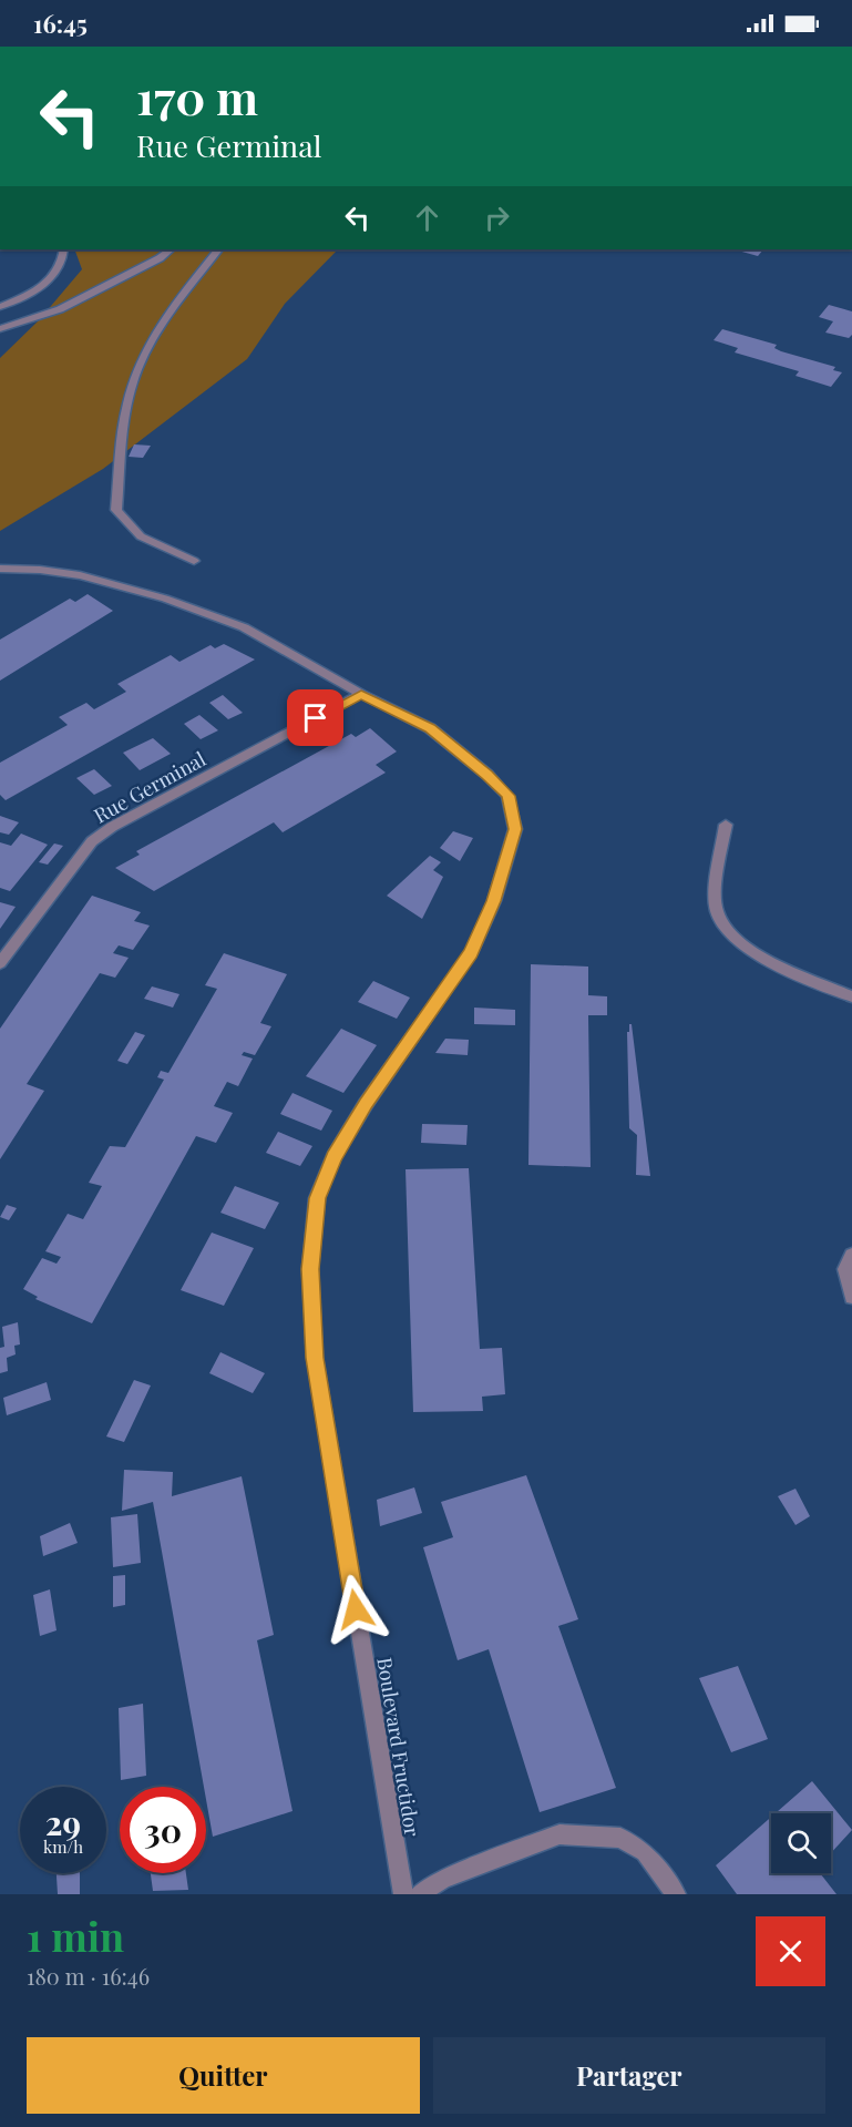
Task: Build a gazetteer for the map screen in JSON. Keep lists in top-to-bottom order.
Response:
{
  "streets": {
    "street": ["Rue Germinal", "Boulevard Fructidor"]
  },
  "crossings": [
    ["Rue Germinal", "Boulevard Fructidor"]
  ],
  "page": {
    "status": "16:45",
    "turn": ["170 m", "Rue Germinal"],
    "speed": "29 km/h",
    "limit": "30",
    "heading": ["1 min", "180 m · 16:46"],
    "buttons": ["Quitter", "Partager"]
  }
}
